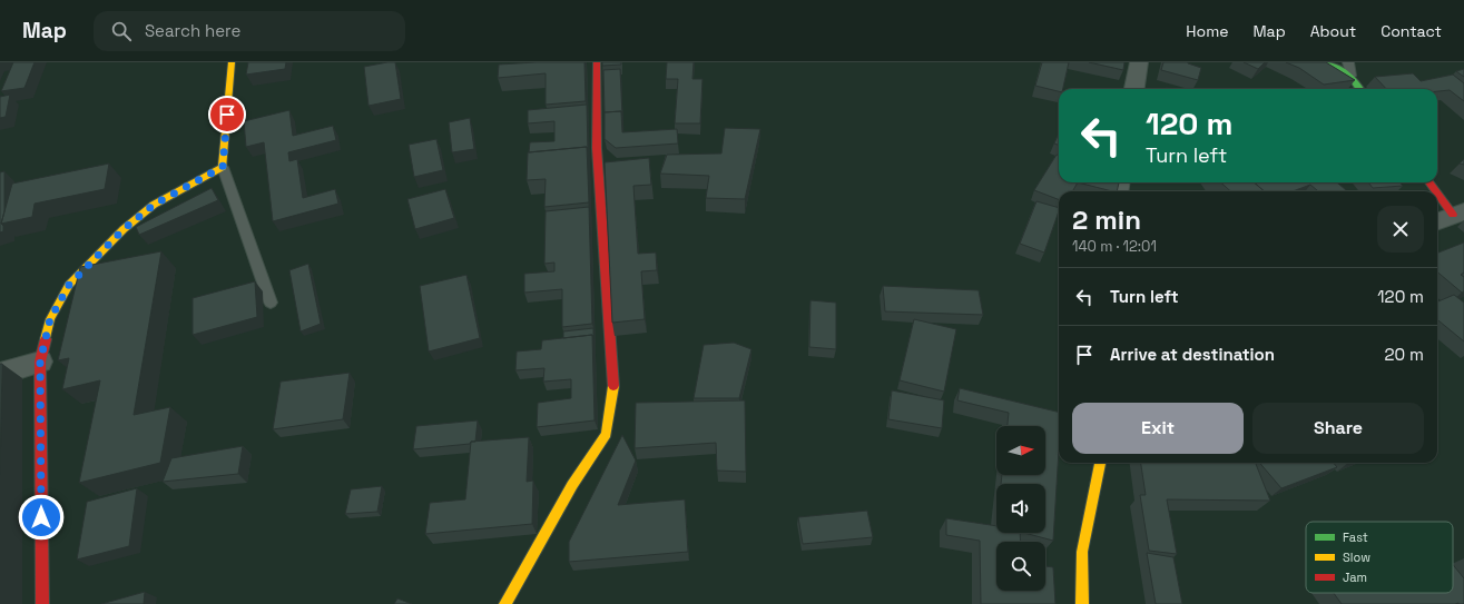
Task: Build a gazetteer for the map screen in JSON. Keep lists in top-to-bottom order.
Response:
{
  "legend": ["Fast", "Slow", "Jam"],
  "north": "right",
  "page": {
    "header": "Map",
    "search": "Search here",
    "nav": [
      "Home",
      "Map",
      "About",
      "Contact"
    ],
    "turn": ["120 m", "Turn left"],
    "heading": ["2 min", "140 m · 12:01"],
    "list": [
      {
        "name": "Turn left",
        "value": "120 m"
      },
      {
        "name": "Arrive at destination",
        "value": "20 m"
      }
    ],
    "buttons": ["Exit", "Share"]
  }
}
